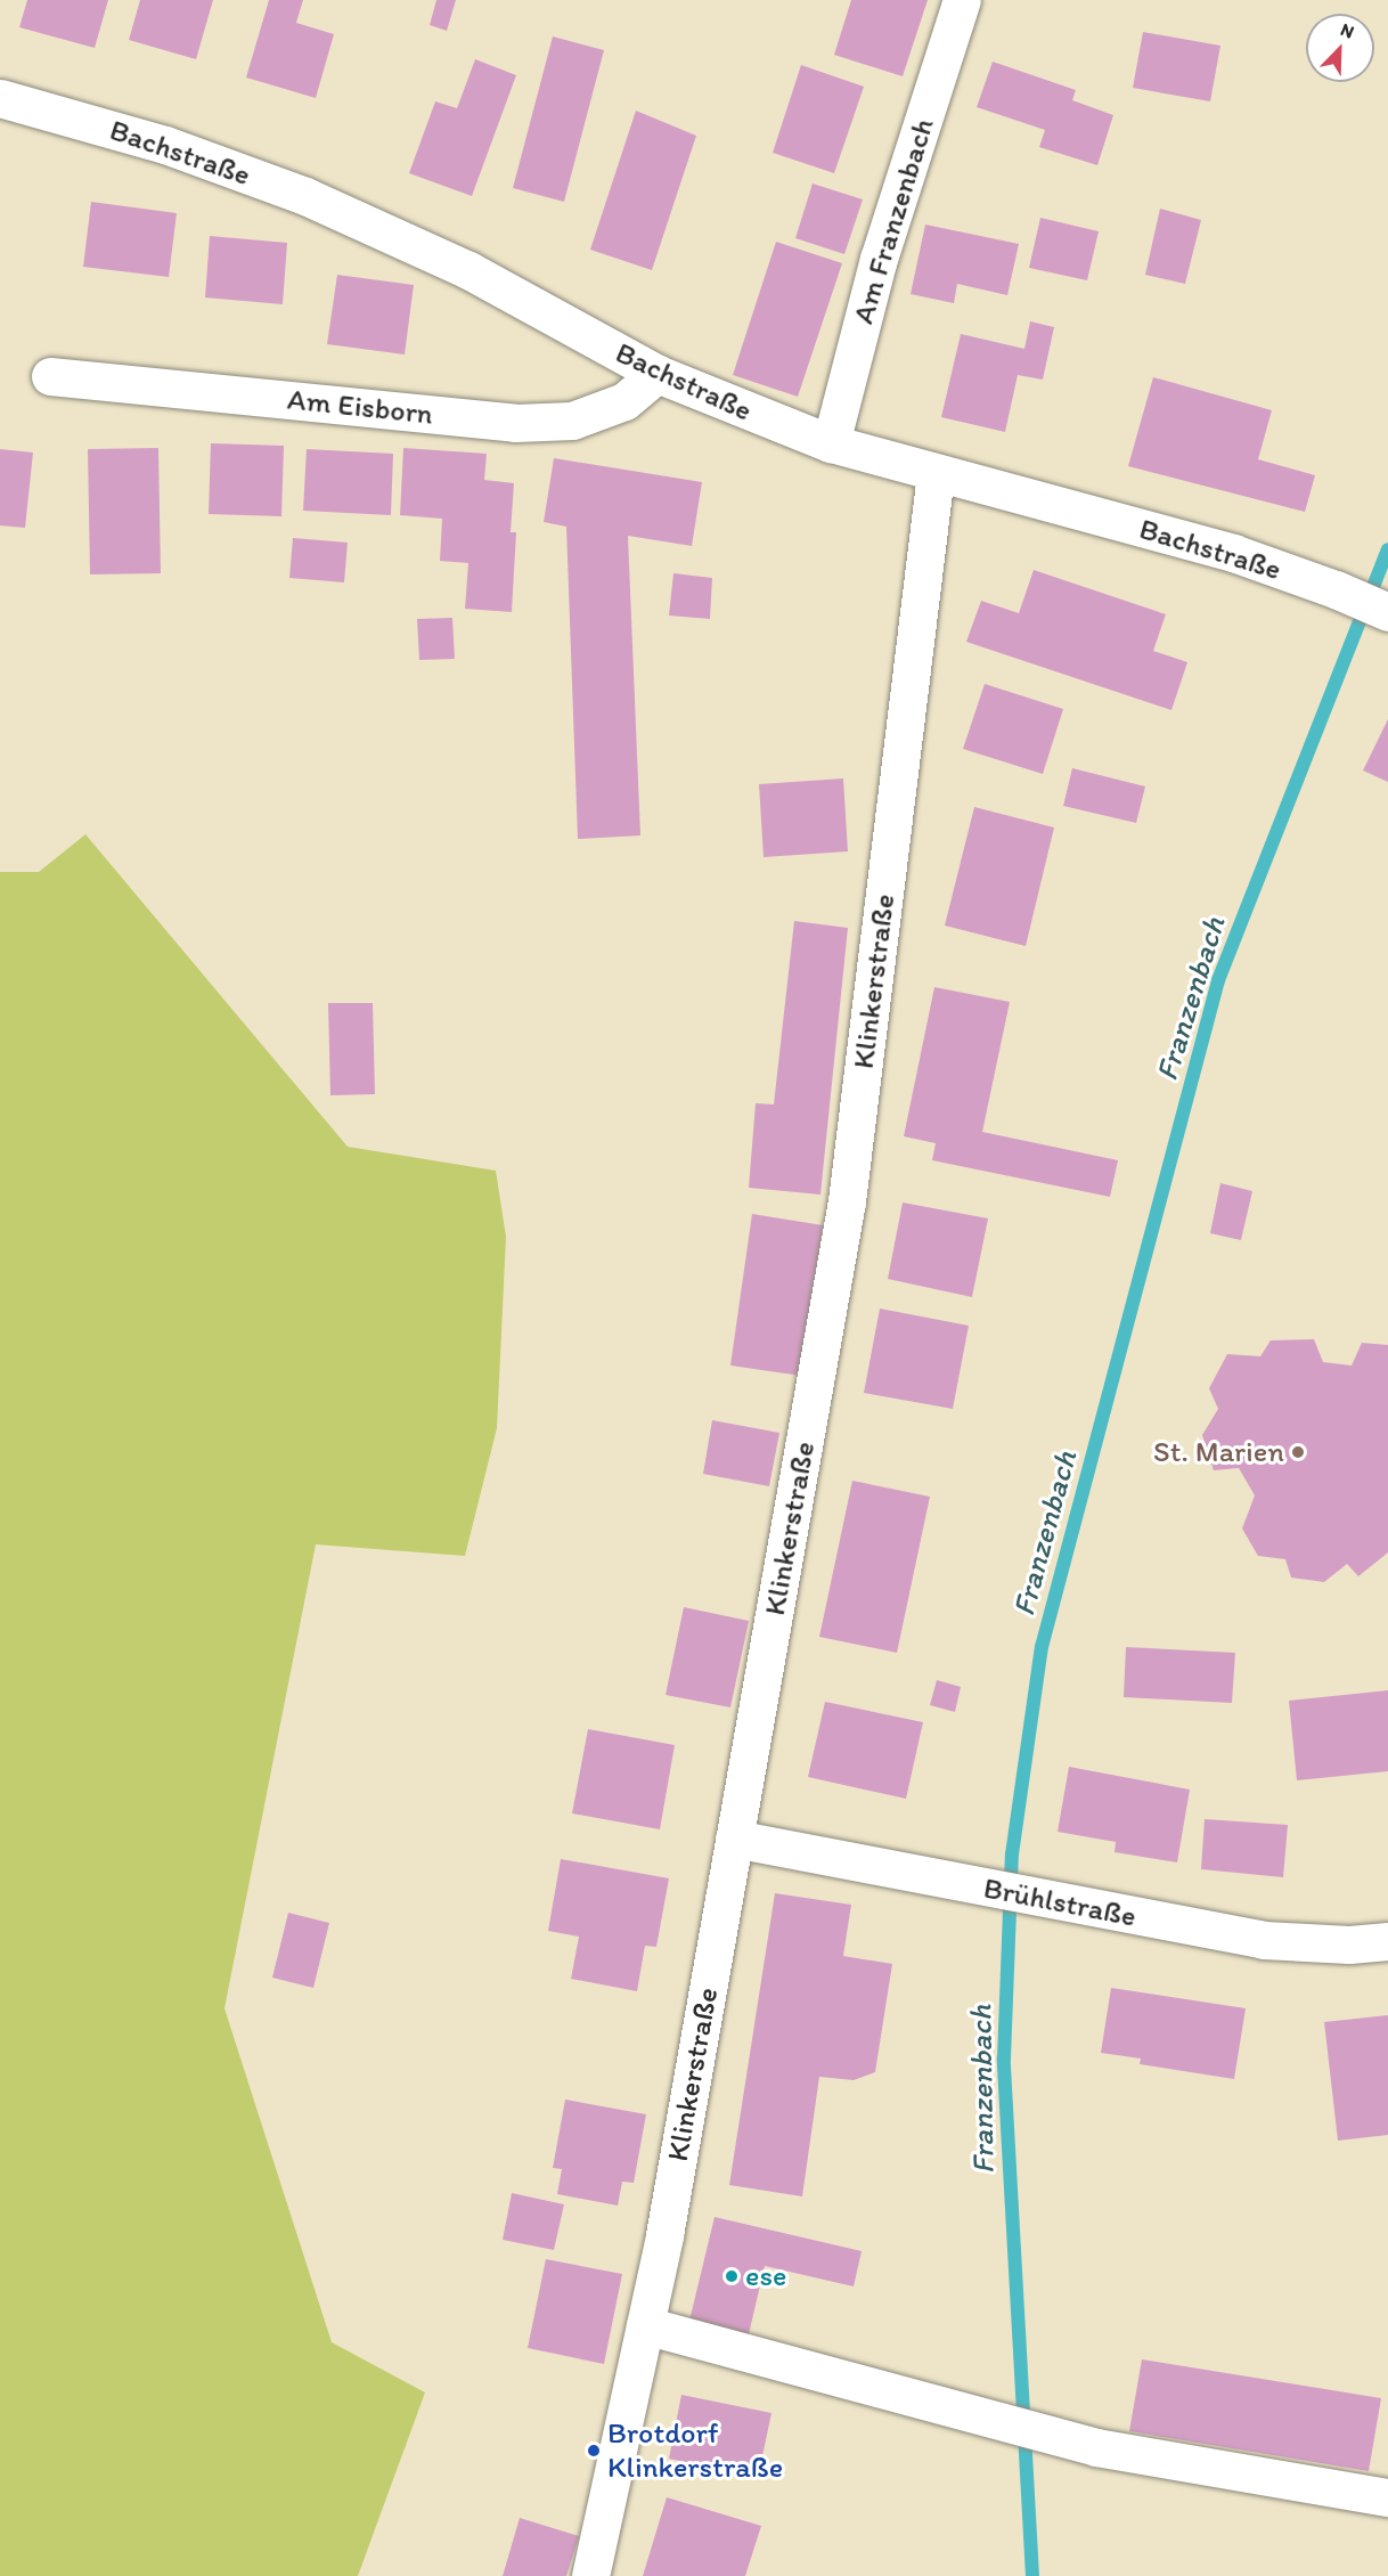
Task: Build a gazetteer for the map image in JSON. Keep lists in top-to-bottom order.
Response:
{
  "streets": {
    "street": [
      "Bachstraße",
      "Am Franzenbach",
      "Am Eisborn",
      "Klinkerstraße",
      "Brühlstraße"
    ]
  },
  "crossings": [
    ["Bachstraße", "Am Franzenbach"],
    ["Bachstraße", "Am Eisborn"],
    ["Bachstraße", "Klinkerstraße"],
    ["Klinkerstraße", "Brühlstraße"]
  ],
  "water": ["Franzenbach"],
  "places": ["St. Marien", "ese", "Brotdorf Klinkerstraße"],
  "north": "top right"
}
